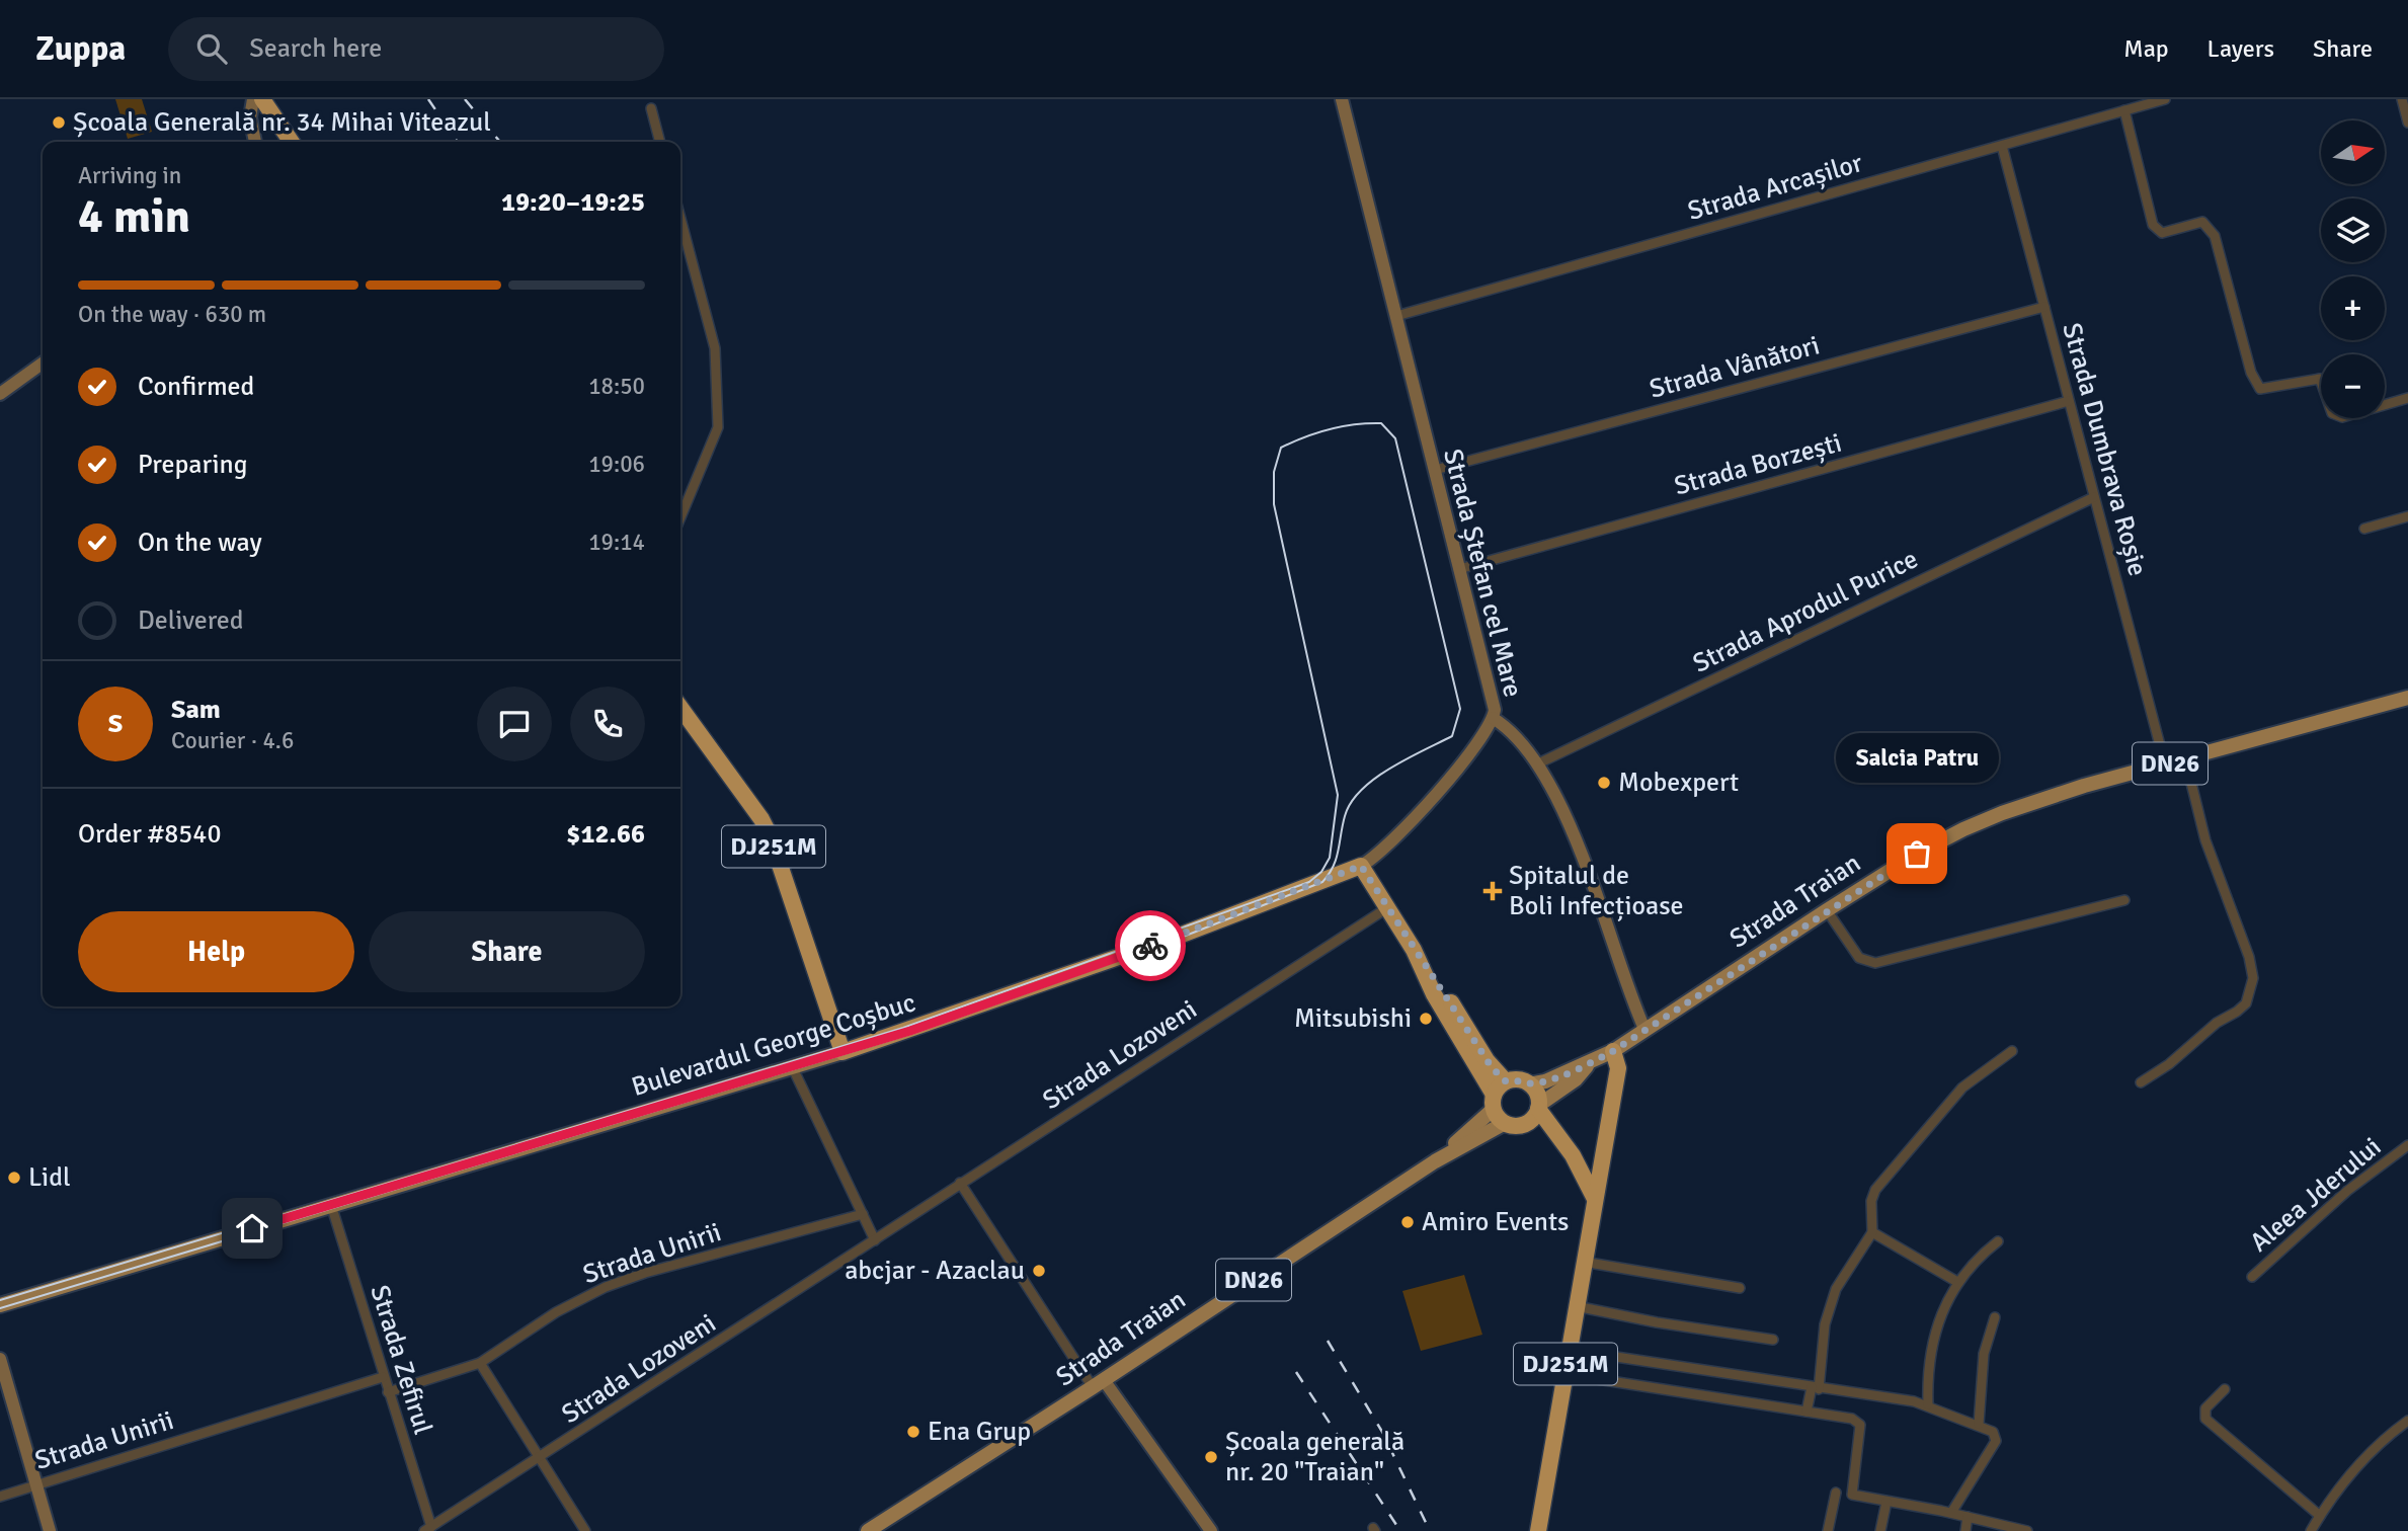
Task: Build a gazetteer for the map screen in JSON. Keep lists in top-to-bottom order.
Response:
{
  "streets": {
    "highway": ["DN26", "DJ251M", "Bulevardul George Coșbuc"],
    "main road": ["Strada Traian"],
    "street": [
      "Strada Arcașilor",
      "Strada Vânători",
      "Strada Dumbrava Roșie",
      "Strada Borzești",
      "Strada Ștefan cel Mare",
      "Strada Aprodul Purice",
      "Strada Lozoveni",
      "Aleea Jderului",
      "Strada Unirii",
      "Strada Zefirul"
    ]
  },
  "crossings": [
    ["Strada Arcașilor", "Strada Dumbrava Roșie"],
    ["Strada Arcașilor", "Strada Ștefan cel Mare"],
    ["Strada Vânători", "Strada Dumbrava Roșie"],
    ["Strada Vânători", "Strada Ștefan cel Mare"],
    ["Strada Dumbrava Roșie", "Strada Borzești"],
    ["Strada Dumbrava Roșie", "Strada Aprodul Purice"],
    ["Strada Dumbrava Roșie", "Strada Traian"],
    ["Strada Borzești", "Strada Ștefan cel Mare"],
    ["Strada Ștefan cel Mare", "Strada Aprodul Purice"],
    ["Strada Ștefan cel Mare", "Strada Traian"],
    ["Strada Ștefan cel Mare", "Bulevardul George Coșbuc"],
    ["DN26", "Strada Traian"],
    ["DJ251M", "Strada Traian"],
    ["DJ251M", "Bulevardul George Coșbuc"],
    ["Bulevardul George Coșbuc", "Strada Zefirul"],
    ["Strada Lozoveni", "Strada Zefirul"],
    ["Strada Unirii", "Strada Zefirul"]
  ],
  "places": {
    "other": [
      "Școala Generală nr. 34 Mihai Viteazul",
      "Mobexpert",
      "Salcia Patru",
      "Mitsubishi",
      "Lidl",
      "Amiro Events",
      "abcjar - Azaclau",
      "Ena Grup",
      "Școala generală nr. 20 \"Traian\""
    ],
    "health": ["Spitalul de Boli Infecțioase"]
  },
  "north": "right",
  "page": {
    "header": "Zuppa",
    "search": "Search here",
    "nav": ["Map", "Layers", "Share"],
    "map_buttons": ["+", "−"],
    "heading": ["4 min", "Arriving in", "19:20–19:25"],
    "panel": [
      "Sam",
      "Courier · 4.6",
      "Order #8540",
      "$12.66"
    ],
    "bar": "On the way · 630 m",
    "list": [
      ["Confirmed", "18:50"],
      ["Preparing", "19:06"],
      ["On the way", "19:14"],
      "Delivered"
    ],
    "round": "S",
    "bubble": "Salcia Patru",
    "buttons": ["Help", "Share"]
  }
}
